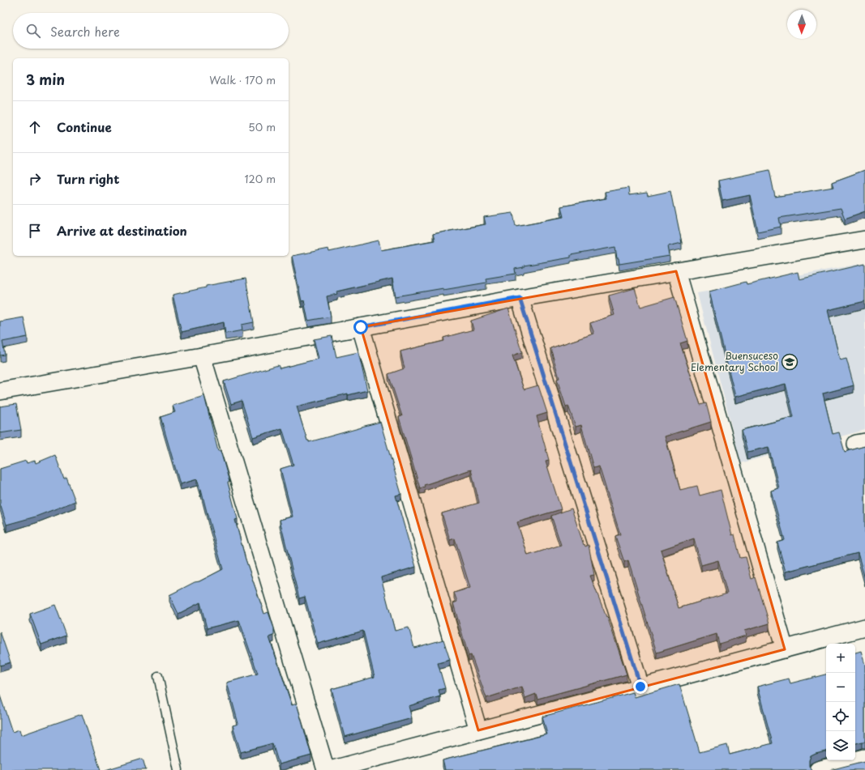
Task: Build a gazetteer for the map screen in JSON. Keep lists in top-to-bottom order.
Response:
{
  "places": {
    "school or university": ["Buensuceso Elementary School"]
  },
  "north": "bottom",
  "page": {
    "search": "Search here",
    "heading": ["3 min", "Walk · 170 m"],
    "list": [
      ["Continue", "50 m"],
      ["Turn right", "120 m"],
      "Arrive at destination"
    ],
    "map_buttons": ["+", "−"]
  }
}
